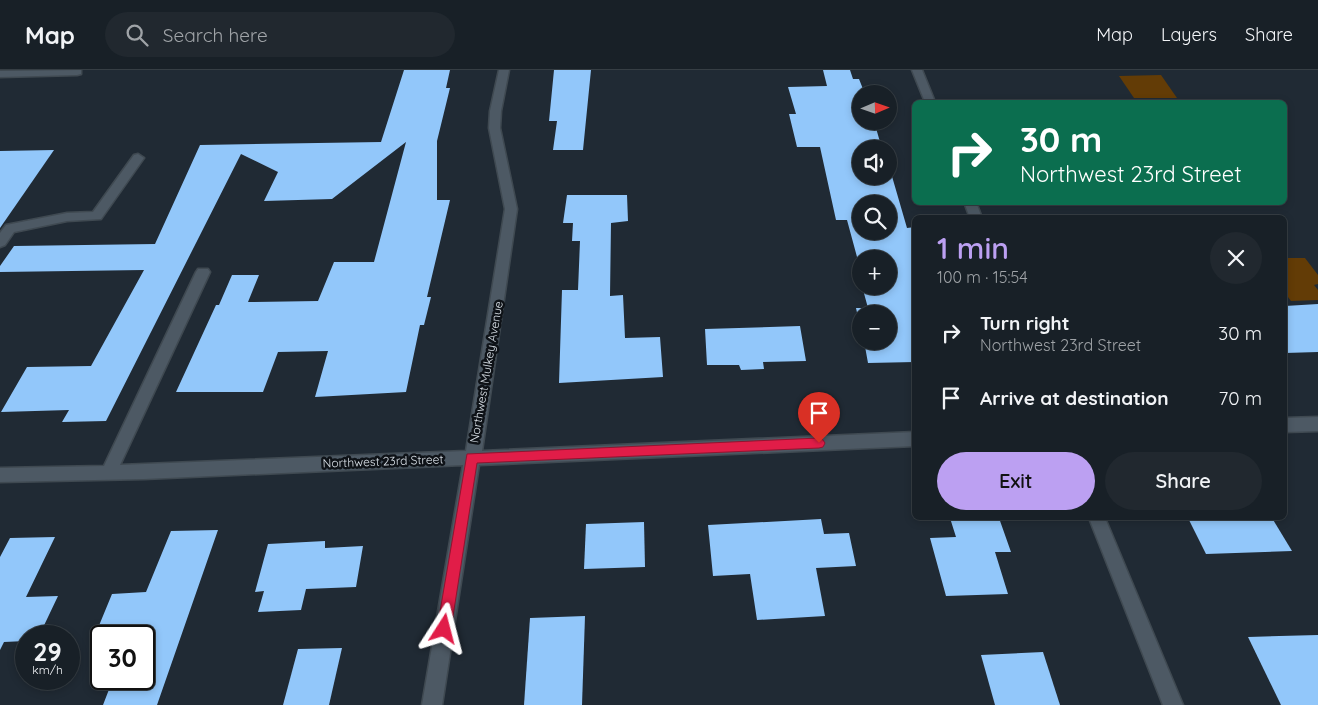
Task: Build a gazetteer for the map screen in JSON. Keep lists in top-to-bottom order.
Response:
{
  "streets": {
    "street": ["Northwest Mulkey Avenue", "Northwest 23rd Street"]
  },
  "crossings": [
    ["Northwest Mulkey Avenue", "Northwest 23rd Street"]
  ],
  "north": "right",
  "page": {
    "header": "Map",
    "search": "Search here",
    "nav": ["Map", "Layers", "Share"],
    "map_buttons": ["+", "−"],
    "turn": ["30 m", "Northwest 23rd Street"],
    "heading": ["1 min", "100 m · 15:54"],
    "list": [
      {
        "name": "Turn right",
        "note": "Northwest 23rd Street",
        "value": "30 m"
      },
      {
        "name": "Arrive at destination",
        "value": "70 m"
      }
    ],
    "buttons": ["Exit", "Share"],
    "speed": "29 km/h",
    "limit": "30"
  }
}
